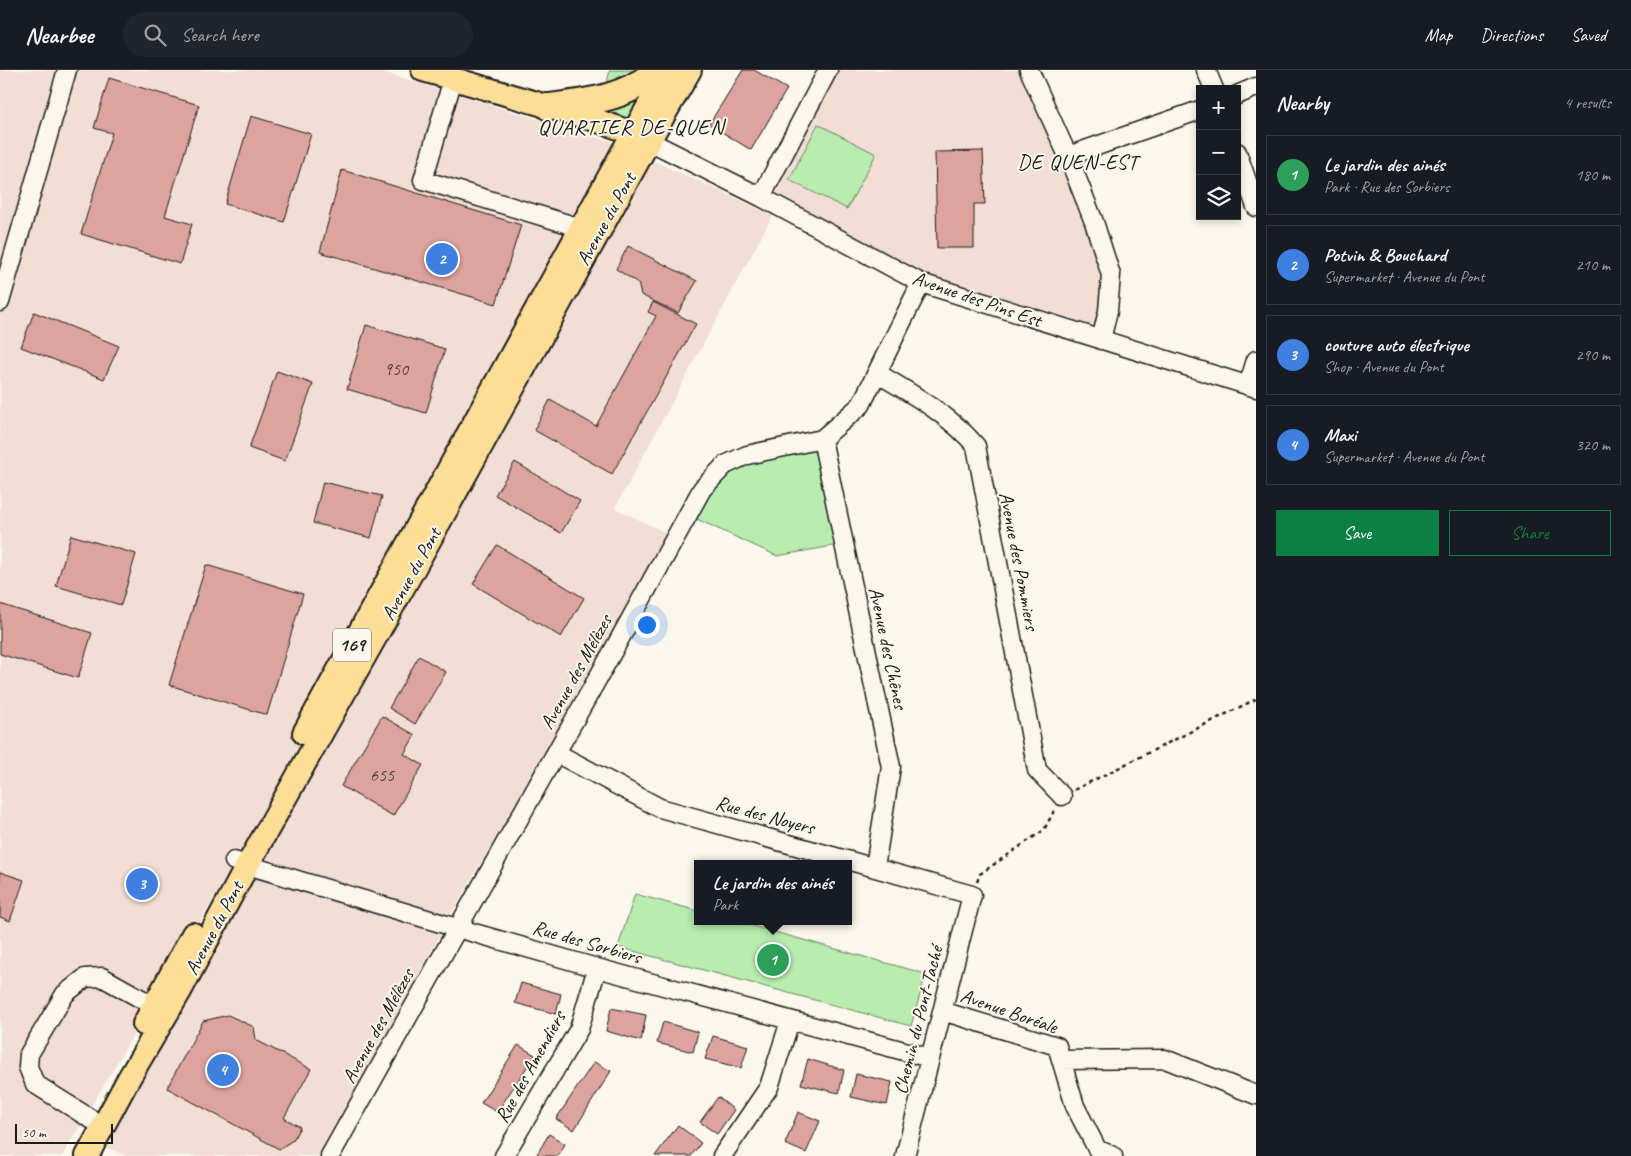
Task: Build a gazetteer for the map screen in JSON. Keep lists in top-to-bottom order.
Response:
{
  "streets": {
    "main road": ["Avenue du Pont", "169"],
    "street": [
      "Avenue des Pins Est",
      "Avenue des Pommiers",
      "Avenue des Chênes",
      "Avenue des Mélèzes",
      "Rue des Noyers",
      "Rue des Sorbiers",
      "Avenue Boréale",
      "Chemin du Pont-Taché",
      "Rue des Amendiers"
    ]
  },
  "crossings": [
    ["Avenue du Pont", "Avenue des Pins Est"],
    ["Avenue du Pont", "Rue des Sorbiers"],
    ["Avenue des Pins Est", "Avenue des Mélèzes"],
    ["Avenue des Pommiers", "Avenue des Mélèzes"],
    ["Avenue des Chênes", "Avenue des Mélèzes"],
    ["Avenue des Chênes", "Rue des Noyers"],
    ["Avenue des Mélèzes", "Rue des Noyers"],
    ["Avenue des Mélèzes", "Rue des Sorbiers"],
    ["Rue des Noyers", "Chemin du Pont-Taché"],
    ["Rue des Sorbiers", "Chemin du Pont-Taché"],
    ["Rue des Sorbiers", "Rue des Amendiers"],
    ["Avenue Boréale", "Chemin du Pont-Taché"]
  ],
  "districts": ["QUARTIER DE-QUEN", "DE QUEN-EST"],
  "house_numbers": ["950", "655"],
  "scale_bar": "50 m",
  "page": {
    "header": "Nearbee",
    "search": "Search here",
    "nav": ["Map", "Directions", "Saved"],
    "heading": ["Nearby", "4 results"],
    "map_buttons": ["+", "−"],
    "list": [
      {
        "mark": "1",
        "name": "Le jardin des ainés",
        "note": "Park · Rue des Sorbiers",
        "value": "180 m"
      },
      {
        "mark": "2",
        "name": "Potvin & Bouchard",
        "note": "Supermarket · Avenue du Pont",
        "value": "210 m"
      },
      {
        "mark": "3",
        "name": "couture auto électrique",
        "note": "Shop · Avenue du Pont",
        "value": "290 m"
      },
      {
        "mark": "4",
        "name": "Maxi",
        "note": "Supermarket · Avenue du Pont",
        "value": "320 m"
      }
    ],
    "pins": [
      "2",
      "3",
      "1",
      "4"
    ],
    "buttons": ["Save", "Share"],
    "popup": ["Le jardin des ainés", "Park"],
    "scale": "50 m"
  }
}
